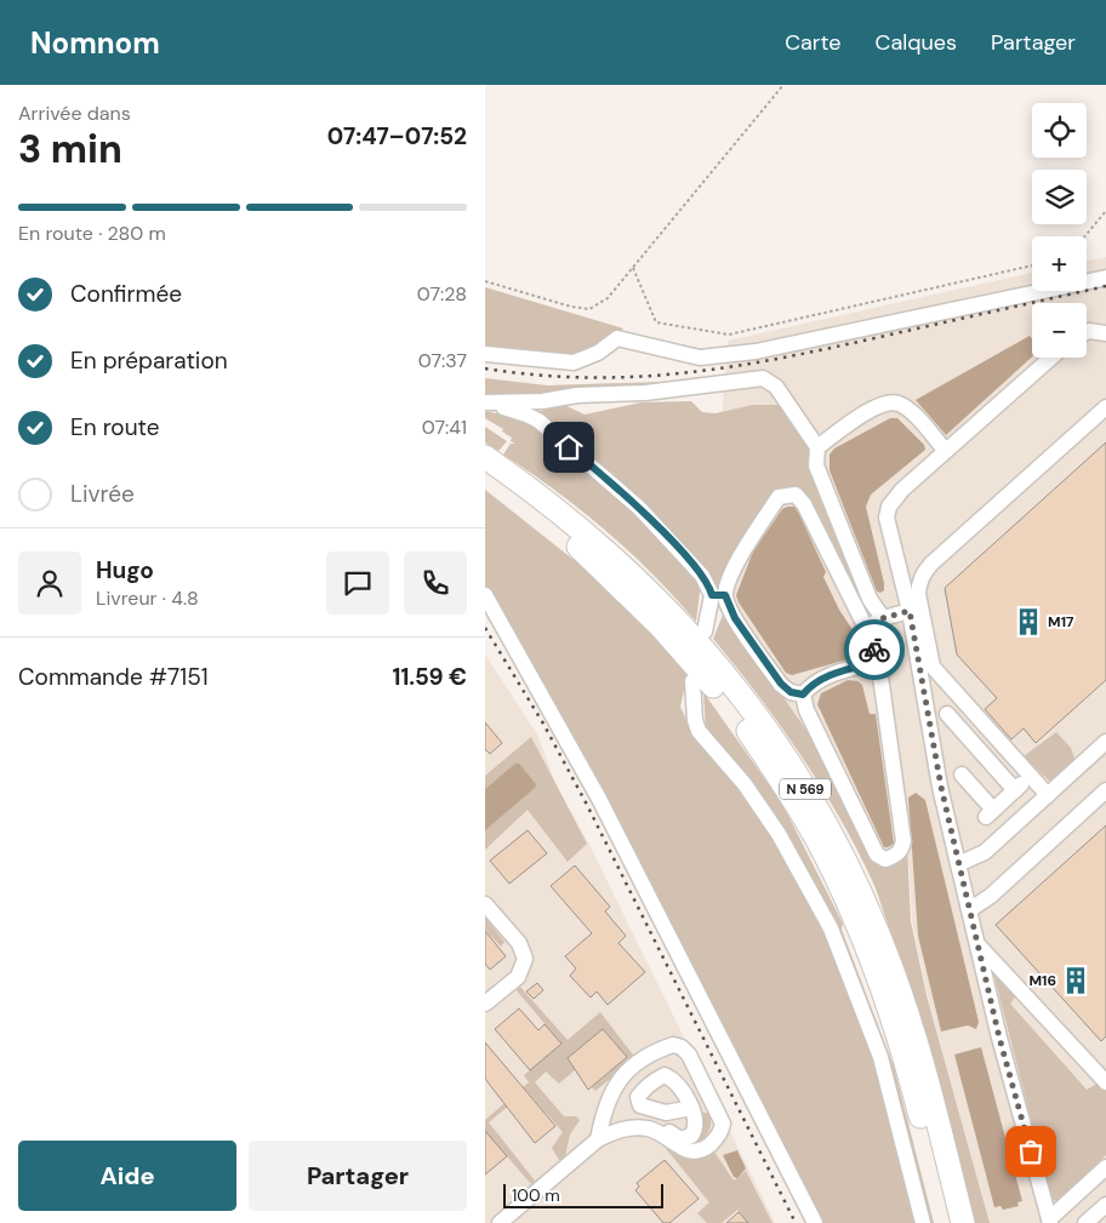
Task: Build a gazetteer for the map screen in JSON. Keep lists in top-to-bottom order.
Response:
{
  "streets": {
    "highway": ["N 569"]
  },
  "places": {
    "building": ["M17", "M16"]
  },
  "scale_bar": "100 m",
  "page": {
    "header": "Nomnom",
    "nav": ["Carte", "Calques", "Partager"],
    "heading": ["3 min", "Arrivée dans", "07:47–07:52"],
    "panel": [
      "Hugo",
      "Livreur · 4.8",
      "Commande #7151",
      "11.59 €"
    ],
    "map_buttons": ["+", "−"],
    "bar": "En route · 280 m",
    "list": [
      ["Confirmée", "07:28"],
      ["En préparation", "07:37"],
      ["En route", "07:41"],
      "Livrée"
    ],
    "buttons": ["Aide", "Partager"],
    "scale": "100 m"
  }
}
